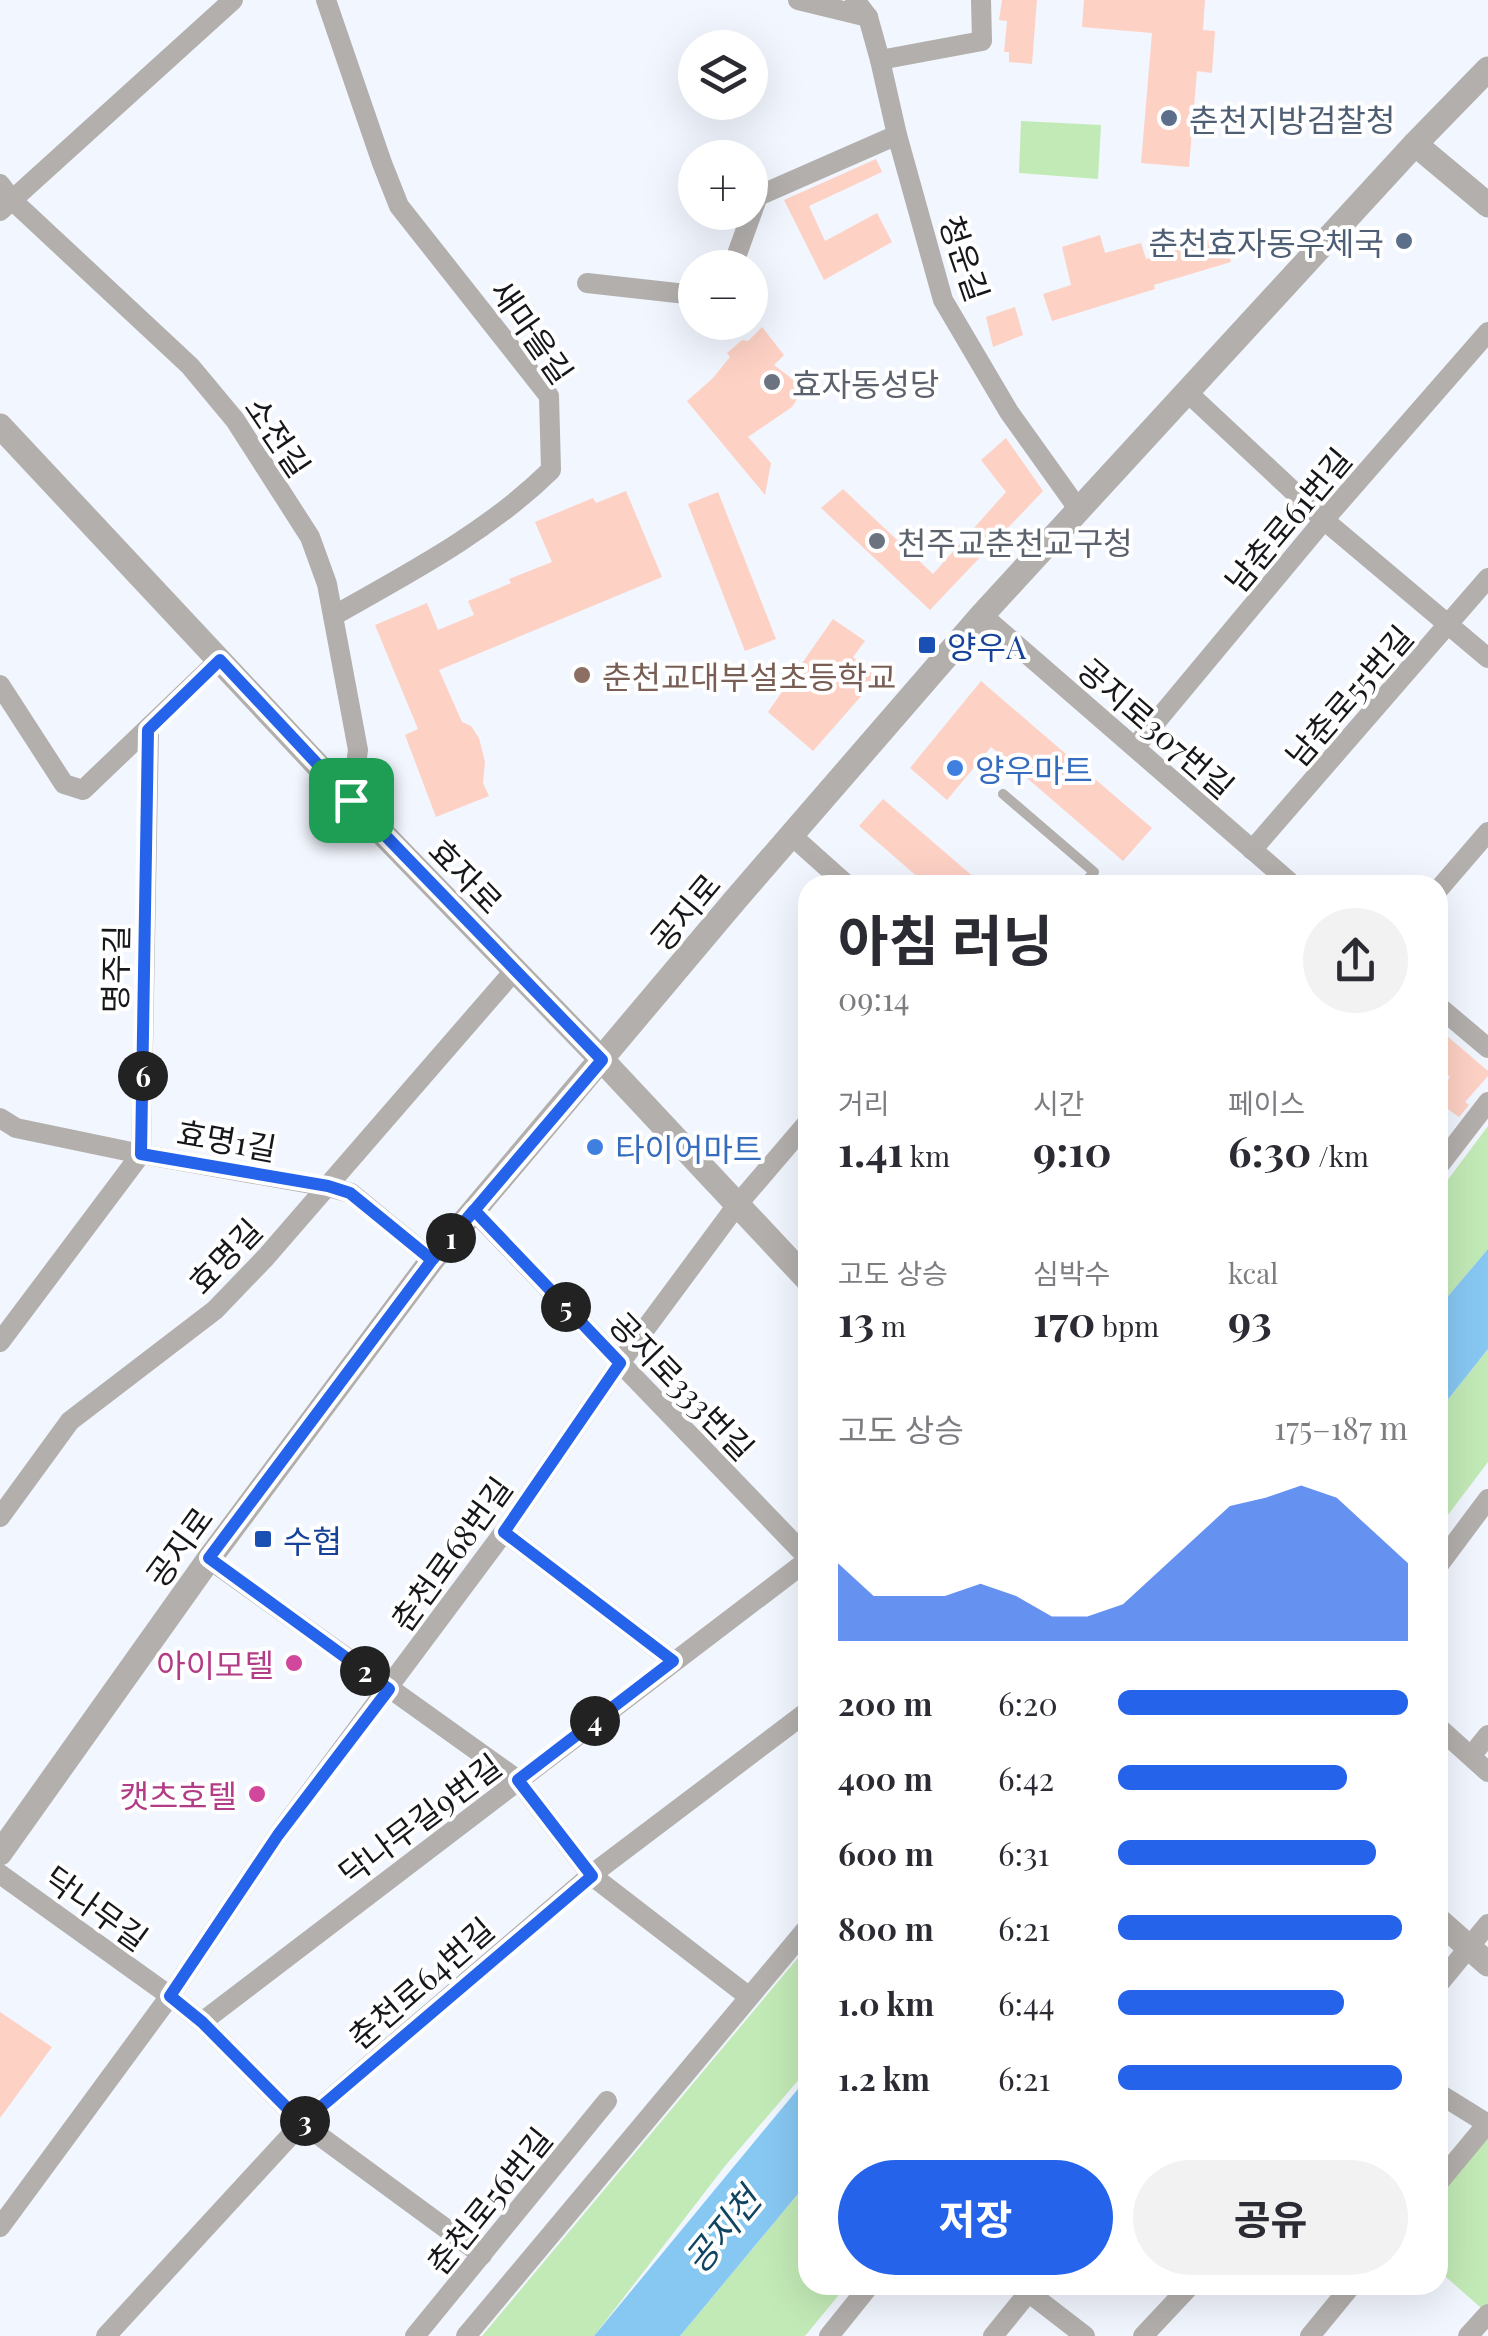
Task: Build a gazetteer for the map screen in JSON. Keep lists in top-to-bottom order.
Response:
{
  "streets": {
    "street": [
      "청운길",
      "새마을길",
      "소전길",
      "남춘로61번길",
      "남춘로55번길",
      "공지로307번길",
      "효자로",
      "공지로",
      "명주길",
      "효명1길",
      "효명길",
      "공지로333번길",
      "춘천로68번길",
      "닥나무길9번길",
      "닥나무길",
      "춘천로64번길",
      "춘천로56번길"
    ]
  },
  "crossings": [
    ["청운길", "공지로"],
    ["새마을길", "소전길"],
    ["소전길", "효자로"],
    ["남춘로61번길", "공지로307번길"],
    ["남춘로55번길", "공지로307번길"],
    ["공지로307번길", "공지로"],
    ["효자로", "공지로"],
    ["효자로", "효명길"],
    ["효자로", "춘천로68번길"],
    ["공지로", "효명1길"],
    ["공지로", "공지로333번길"],
    ["명주길", "효명1길"],
    ["효명1길", "효명길"],
    ["공지로333번길", "춘천로68번길"],
    ["춘천로68번길", "닥나무길"],
    ["닥나무길9번길", "닥나무길"],
    ["닥나무길", "춘천로64번길"],
    ["닥나무길", "춘천로56번길"]
  ],
  "water": ["공지천"],
  "places": {
    "other": [
      "춘천지방검찰청",
      "춘천효자동우체국",
      "효자동성당",
      "천주교춘천교구청",
      "춘천교대부설초등학교",
      "양우마트",
      "타이어마트",
      "아이모텔",
      "캣츠호텔"
    ],
    "transit": ["양우A", "수협"]
  },
  "page": {
    "map_buttons": ["+", "−"],
    "heading": ["아침 러닝", "09:14"],
    "stats": [
      ["거리", "1.41 km"],
      ["시간", "9:10"],
      ["페이스", "6:30 /km"],
      ["고도 상승", "13 m"],
      ["심박수", "170 bpm"],
      ["kcal", "93"]
    ],
    "pins": [
      "6",
      "1",
      "5",
      "2",
      "4",
      "3"
    ],
    "chart": ["고도 상승", "175–187 m"],
    "list": [
      {
        "name": "200 m",
        "note": "6:20"
      },
      {
        "name": "400 m",
        "note": "6:42"
      },
      {
        "name": "600 m",
        "note": "6:31"
      },
      {
        "name": "800 m",
        "note": "6:21"
      },
      {
        "name": "1.0 km",
        "note": "6:44"
      },
      {
        "name": "1.2 km",
        "note": "6:21"
      }
    ],
    "buttons": ["저장", "공유"]
  }
}
